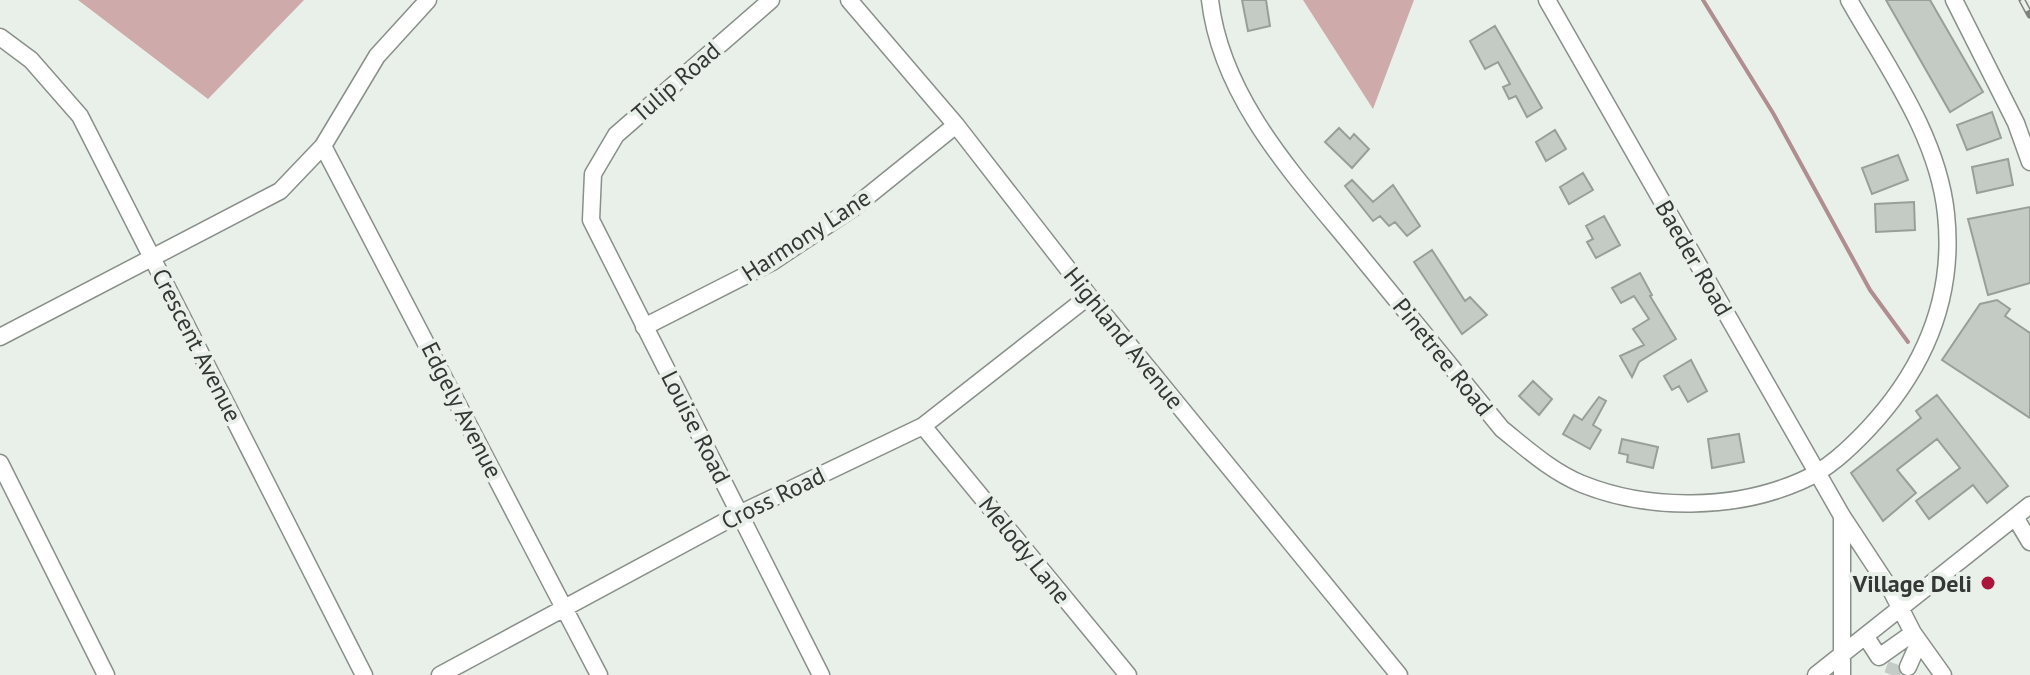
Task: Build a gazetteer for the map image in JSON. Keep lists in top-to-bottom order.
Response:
{
  "streets": {
    "street": [
      "Tulip Road",
      "Harmony Lane",
      "Baeder Road",
      "Highland Avenue",
      "Crescent Avenue",
      "Pinetree Road",
      "Edgely Avenue",
      "Louise Road",
      "Cross Road",
      "Melody Lane"
    ]
  },
  "crossings": [
    ["Tulip Road", "Louise Road"],
    ["Harmony Lane", "Highland Avenue"],
    ["Harmony Lane", "Louise Road"],
    ["Baeder Road", "Pinetree Road"],
    ["Highland Avenue", "Cross Road"],
    ["Edgely Avenue", "Cross Road"],
    ["Louise Road", "Cross Road"],
    ["Cross Road", "Melody Lane"]
  ],
  "places": ["Village Deli"]
}
